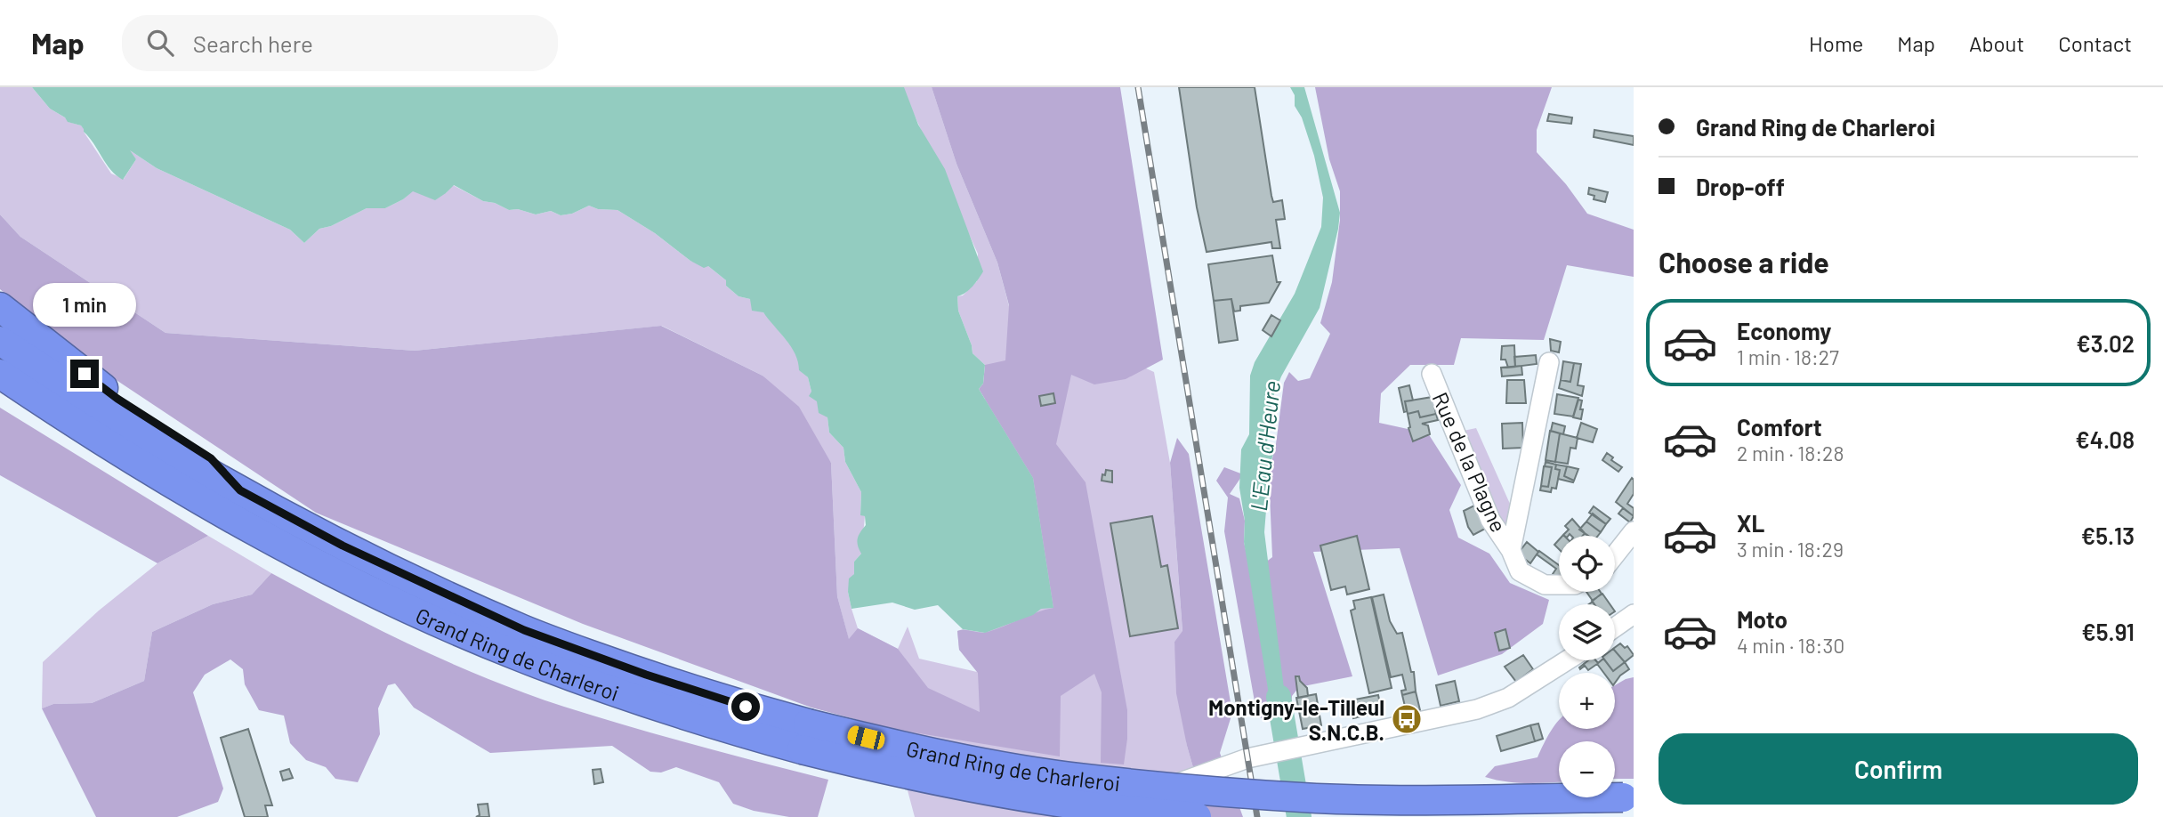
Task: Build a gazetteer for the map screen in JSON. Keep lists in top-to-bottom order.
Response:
{
  "streets": {
    "highway": ["Grand Ring de Charleroi"],
    "street": ["Rue de la Plagne"]
  },
  "water": ["L'Eau d'Heure"],
  "places": {
    "bus stop": ["Montigny-le-Tilleul S.N.C.B."]
  },
  "page": {
    "header": "Map",
    "search": "Search here",
    "nav": [
      "Home",
      "Map",
      "About",
      "Contact"
    ],
    "banner": ["Grand Ring de Charleroi", "Drop-off"],
    "heading": "Choose a ride",
    "bubble": "1 min",
    "list": [
      {
        "name": "Economy",
        "note": "1 min · 18:27",
        "value": "€3.02"
      },
      {
        "name": "Comfort",
        "note": "2 min · 18:28",
        "value": "€4.08"
      },
      {
        "name": "XL",
        "note": "3 min · 18:29",
        "value": "€5.13"
      },
      {
        "name": "Moto",
        "note": "4 min · 18:30",
        "value": "€5.91"
      }
    ],
    "map_buttons": ["+", "−"],
    "buttons": "Confirm"
  }
}
